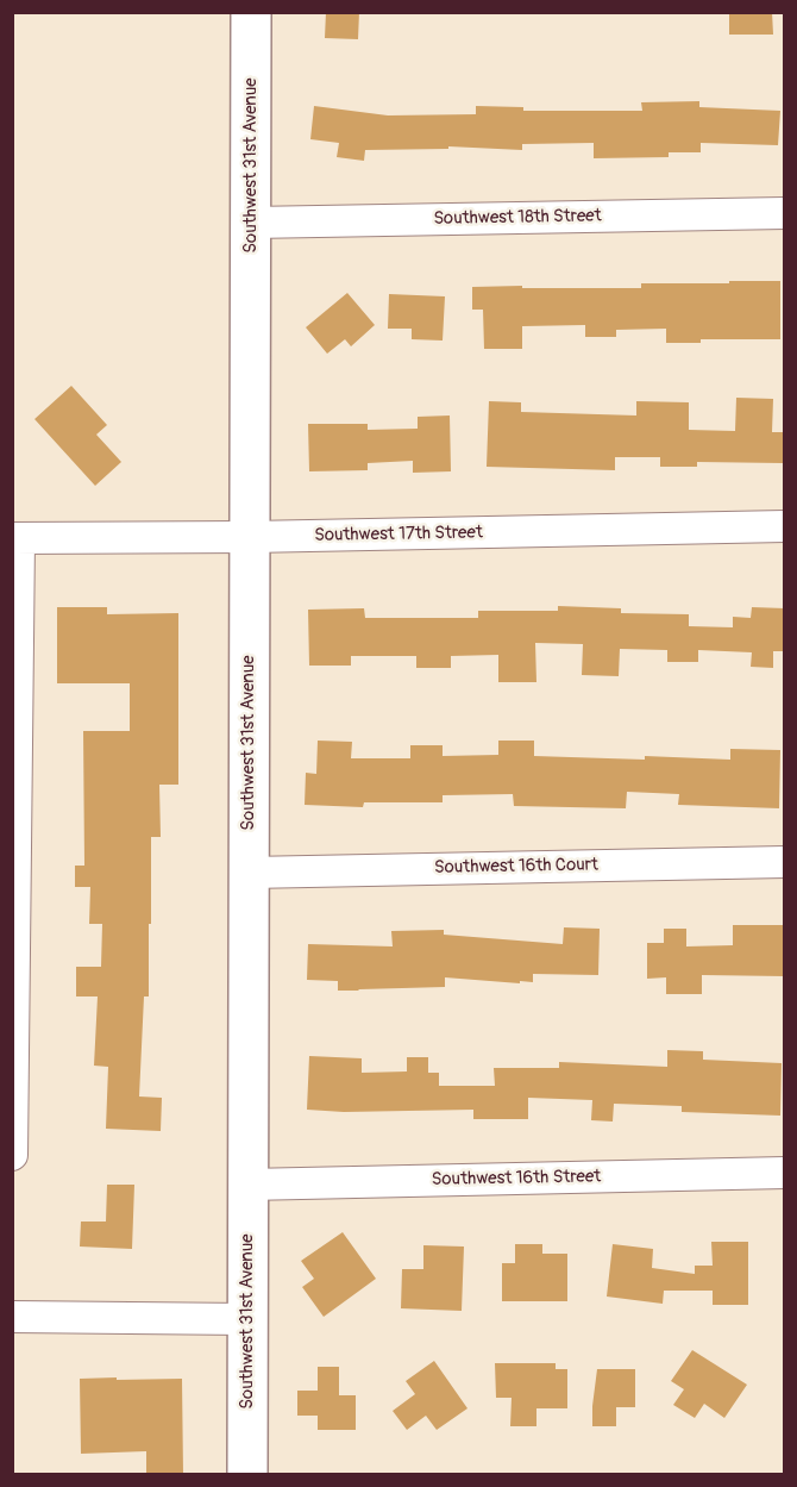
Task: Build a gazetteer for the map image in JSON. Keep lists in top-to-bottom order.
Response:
{
  "streets": {
    "street": [
      "Southwest 31st Avenue",
      "Southwest 18th Street",
      "Southwest 17th Street",
      "Southwest 16th Court",
      "Southwest 16th Street"
    ]
  },
  "crossings": [
    ["Southwest 31st Avenue", "Southwest 18th Street"],
    ["Southwest 31st Avenue", "Southwest 17th Street"],
    ["Southwest 31st Avenue", "Southwest 16th Court"],
    ["Southwest 31st Avenue", "Southwest 16th Street"]
  ]
}
